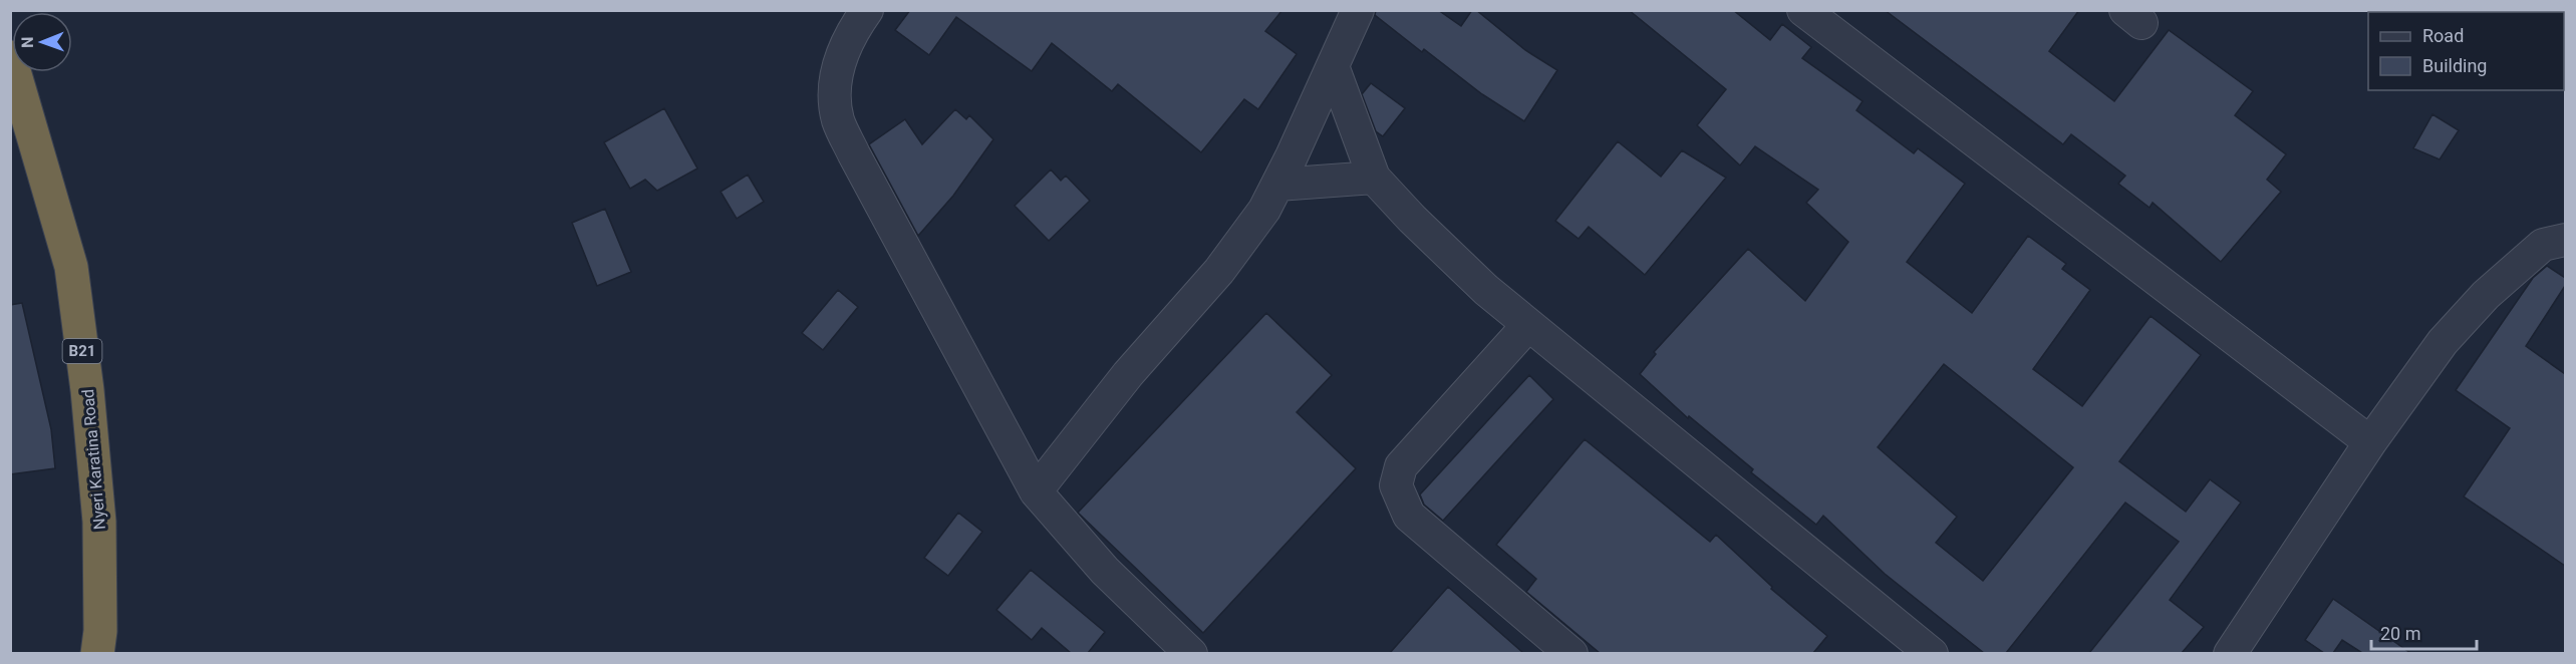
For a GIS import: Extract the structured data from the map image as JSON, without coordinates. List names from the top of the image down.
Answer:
{
  "streets": {
    "highway": ["B21", "Nyeri Karatina Road"]
  },
  "legend": ["Road", "Building"],
  "scale_bar": "20 m",
  "north": "left"
}
